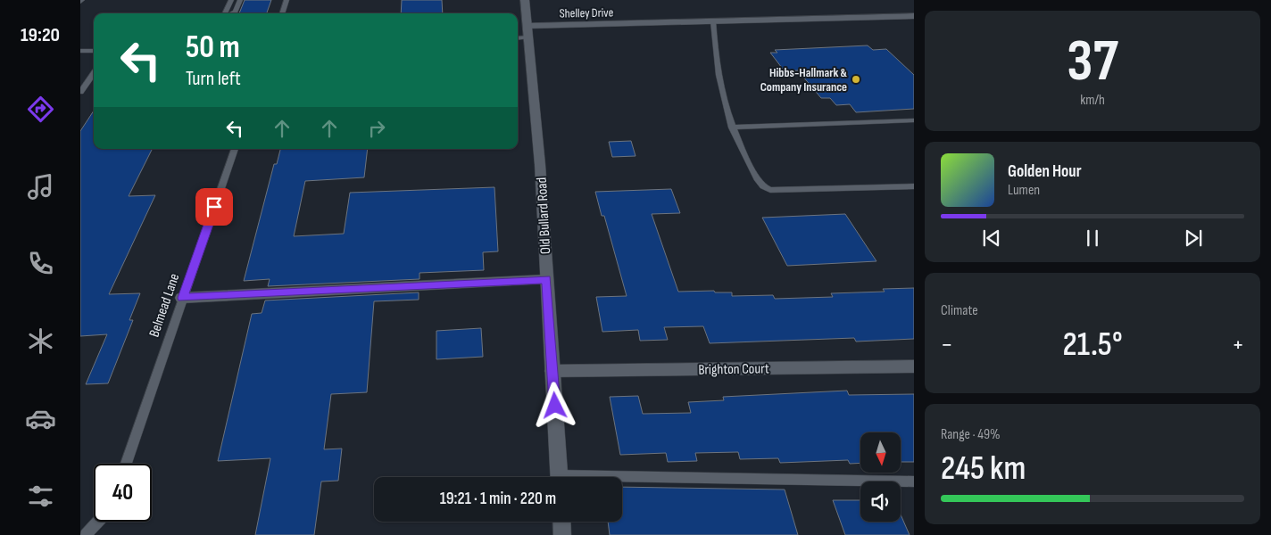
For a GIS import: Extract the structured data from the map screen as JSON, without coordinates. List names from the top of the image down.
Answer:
{
  "streets": {
    "street": ["Shelley Drive", "Old Bullard Road", "Brighton Court"],
    "lane": ["Belmead Lane"]
  },
  "crossings": [
    ["Shelley Drive", "Old Bullard Road"],
    ["Old Bullard Road", "Brighton Court"]
  ],
  "places": ["Hibbs-Hallmark & Company Insurance"],
  "north": "bottom",
  "page": {
    "tabs": "19:20",
    "tile": [
      ["37", "km/h"],
      "Climate",
      ["Range · 49%", "245 km"]
    ],
    "turn": ["50 m", "Turn left"],
    "song": ["Golden Hour", "Lumen"],
    "heat": ["−", "21.5°", "+"],
    "limit": "40",
    "trip": "19:21 · 1 min · 220 m"
  }
}
